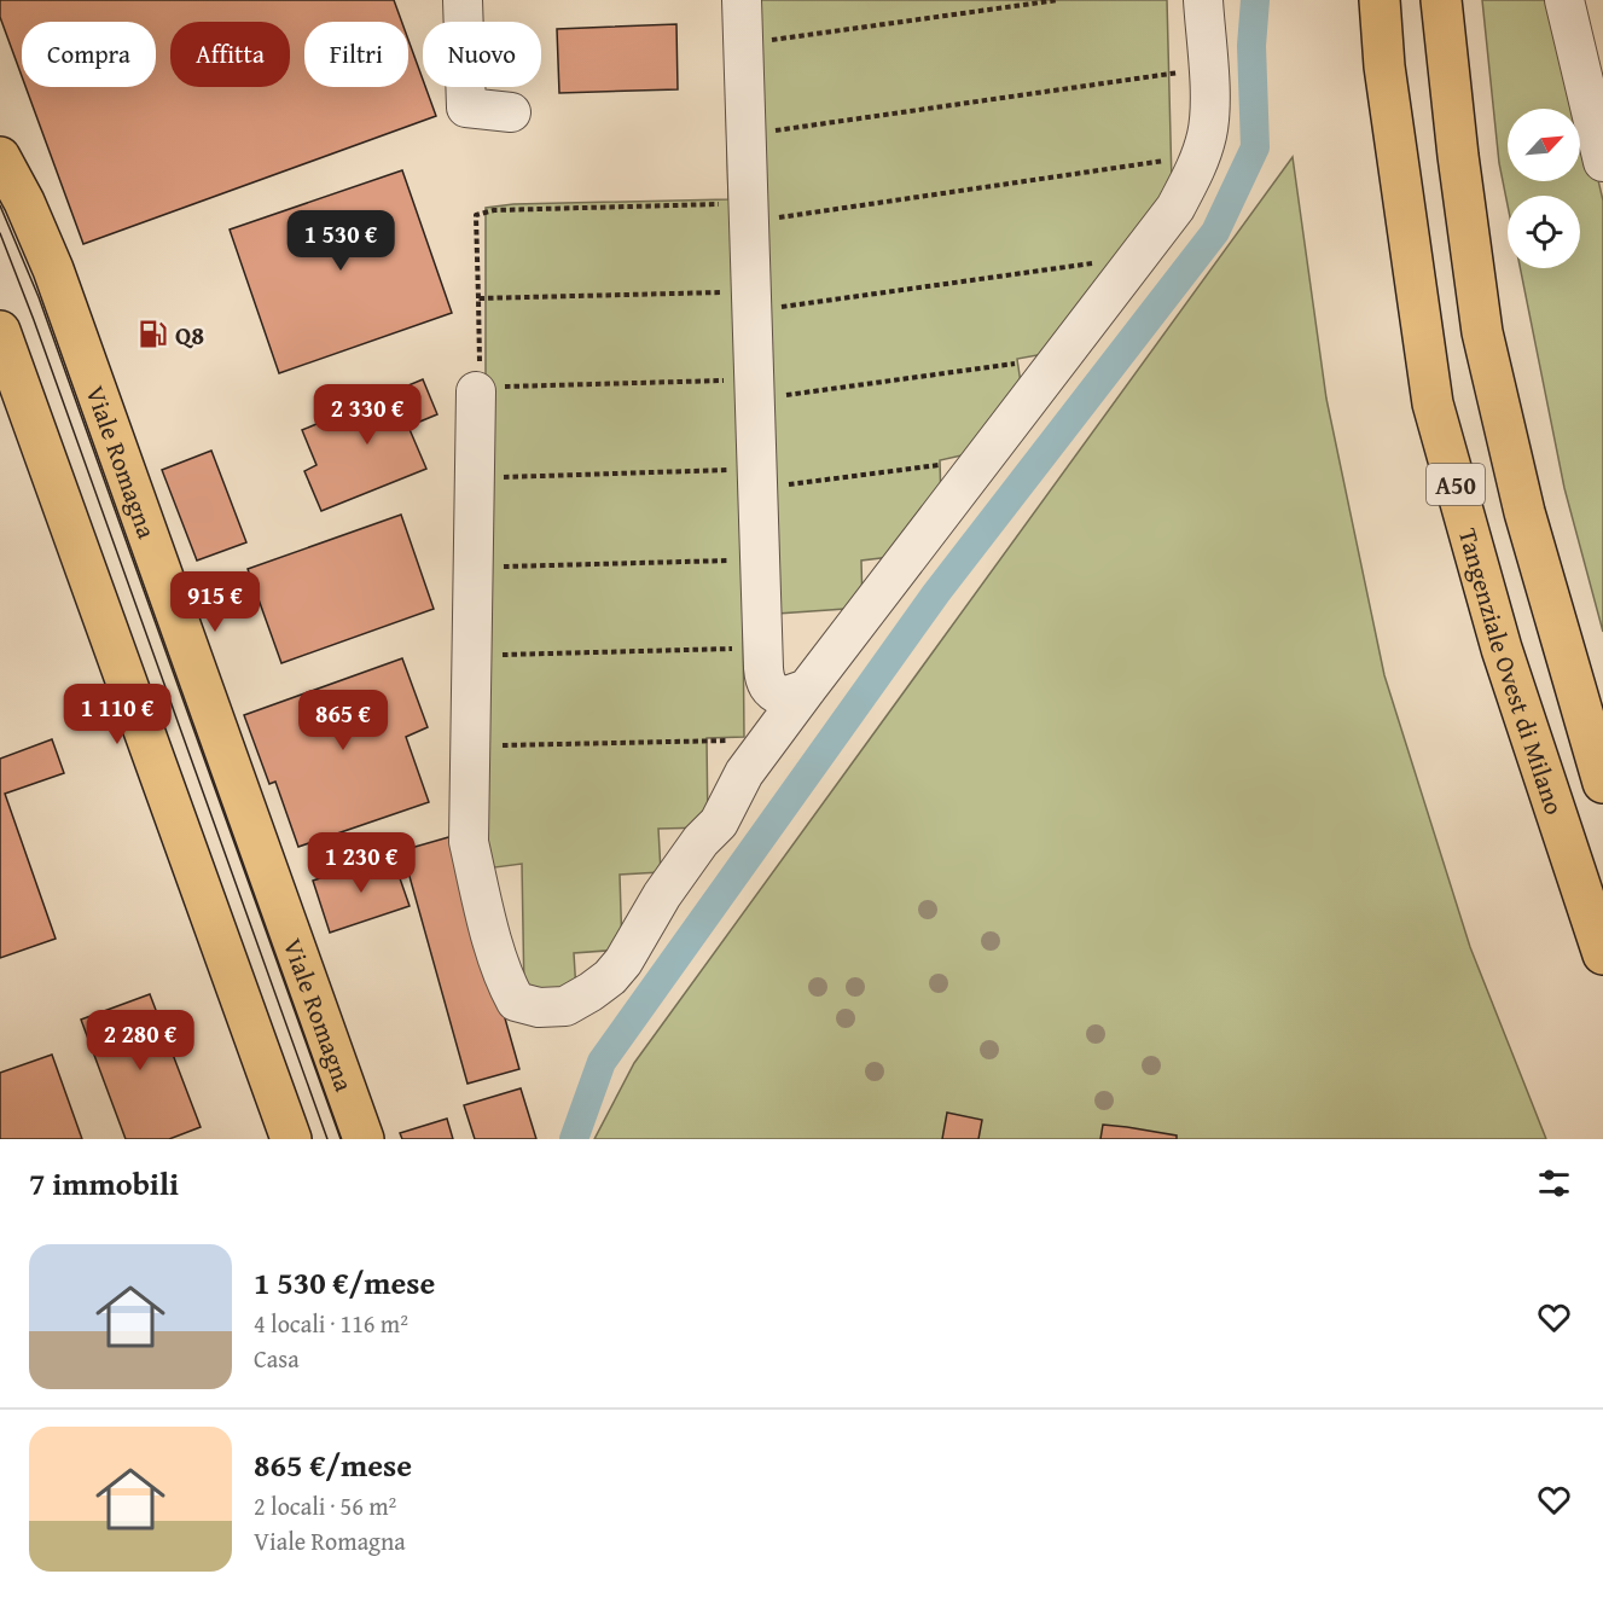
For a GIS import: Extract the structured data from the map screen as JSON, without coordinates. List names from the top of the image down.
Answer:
{
  "streets": {
    "main road": ["Viale Romagna", "A50", "Tangenziale Ovest di Milano"]
  },
  "places": {
    "fuel station": ["Q8"]
  },
  "north": "top right",
  "page": {
    "chip": [
      "Compra",
      "Affitta",
      "Filtri",
      "Nuovo"
    ],
    "price": [
      "1 530 €",
      "2 330 €",
      "915 €",
      "1 110 €",
      "865 €",
      "1 230 €",
      "2 280 €"
    ],
    "heading": "7 immobili",
    "list": [
      {
        "name": "1 530 €/mese",
        "note": "4 locali · 116 m² · Casa"
      },
      {
        "name": "865 €/mese",
        "note": "2 locali · 56 m² · Viale Romagna"
      }
    ]
  }
}
